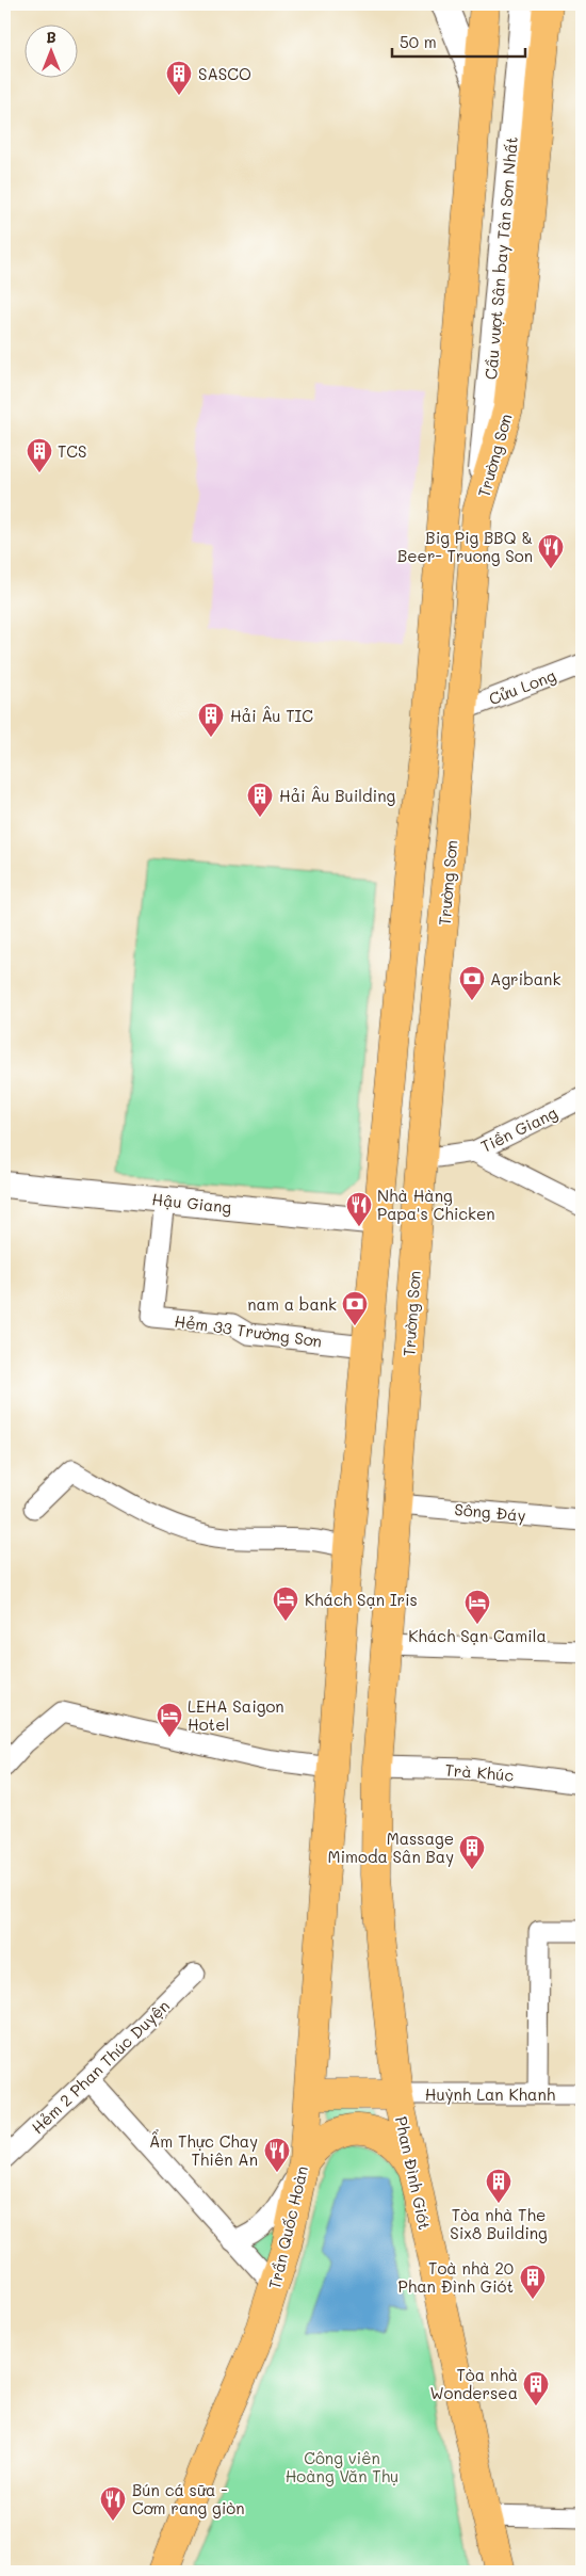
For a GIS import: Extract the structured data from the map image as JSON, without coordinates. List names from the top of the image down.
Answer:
{
  "streets": {
    "main road": ["Trường Sơn", "Phan Đình Giót", "Trần Quốc Hoàn"],
    "street": [
      "Cầu vượt Sân bay Tân Sơn Nhất",
      "Cửu Long",
      "Tiền Giang",
      "Hậu Giang",
      "Hẻm 33 Trường Sơn",
      "Sông Đáy",
      "Trà Khúc",
      "Hẻm 2 Phan Thúc Duyện",
      "Huỳnh Lan Khanh"
    ]
  },
  "crossings": [
    ["Cầu vượt Sân bay Tân Sơn Nhất", "Trường Sơn"],
    ["Trường Sơn", "Cửu Long"],
    ["Trường Sơn", "Tiền Giang"],
    ["Trường Sơn", "Sông Đáy"],
    ["Trường Sơn", "Trà Khúc"],
    ["Trường Sơn", "Phan Đình Giót"],
    ["Hậu Giang", "Hẻm 33 Trường Sơn"],
    ["Trà Khúc", "Phan Đình Giót"],
    ["Huỳnh Lan Khanh", "Phan Đình Giót"]
  ],
  "parks": ["Công viên Hoàng Văn Thụ"],
  "places": {
    "building": [
      "SASCO",
      "TCS",
      "Hải Âu TIC",
      "Hải Âu Building",
      "Massage Mimoda Sân Bay",
      "Tòa nhà The Six8 Building",
      "Toà nhà 20 Phan Đình Giót",
      "Tòa nhà Wondersea"
    ],
    "restaurant": [
      "Big Pig BBQ & Beer- Truong Son",
      "Nhà Hàng Papa's Chicken",
      "Ẩm Thực Chay Thiên An",
      "Bún cá sữa - Cơm rang giòn"
    ],
    "bank": ["Agribank", "nam a bank"],
    "hotel": ["Khách Sạn Iris", "Khách Sạn Camila", "LEHA Saigon Hotel"]
  },
  "scale_bar": "50 m",
  "north": "top"
}
